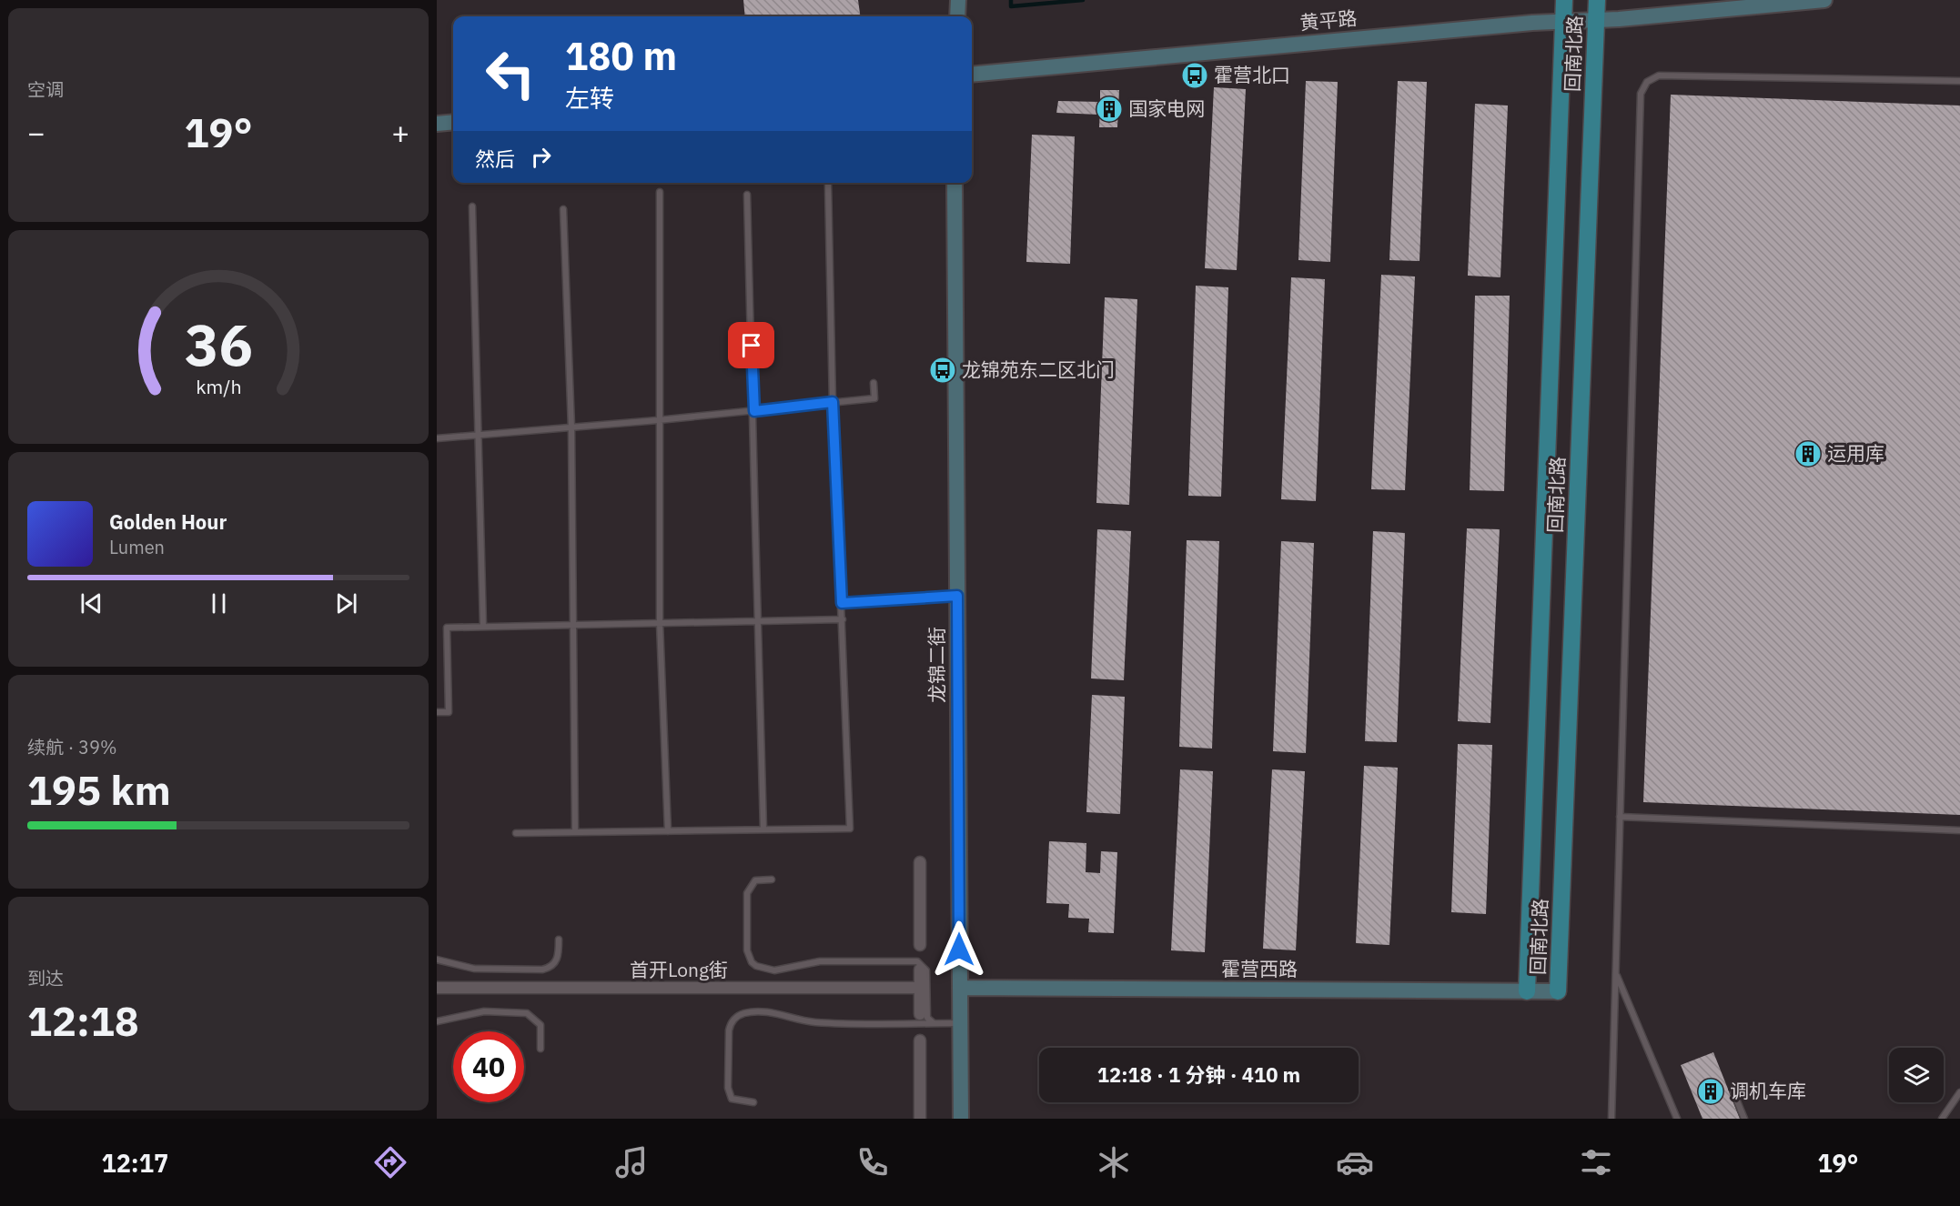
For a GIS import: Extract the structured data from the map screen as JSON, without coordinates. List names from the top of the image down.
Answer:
{
  "streets": {
    "main road": ["回南北路"],
    "street": [
      "黄平路",
      "龙锦二街",
      "霍营西路",
      "首开Long街"
    ]
  },
  "crossings": [
    ["黄平路", "回南北路"],
    ["回南北路", "霍营西路"],
    ["龙锦二街", "霍营西路"]
  ],
  "places": {
    "bus stop": ["霍营北口", "龙锦苑东二区北门"],
    "building": ["国家电网", "运用库", "调机车库"]
  },
  "page": {
    "tile": [
      "空调",
      ["续航 · 39%", "195 km"],
      ["到达", "12:18"]
    ],
    "turn": ["180 m", "左转"],
    "heat": ["−", "19°", "+"],
    "then": "然后",
    "song": ["Golden Hour", "Lumen"],
    "limit": "40",
    "trip": "12:18 · 1 分钟 · 410 m",
    "tabs": ["12:17", "19°"],
    "gauge": ["36", "km/h"]
  }
}
